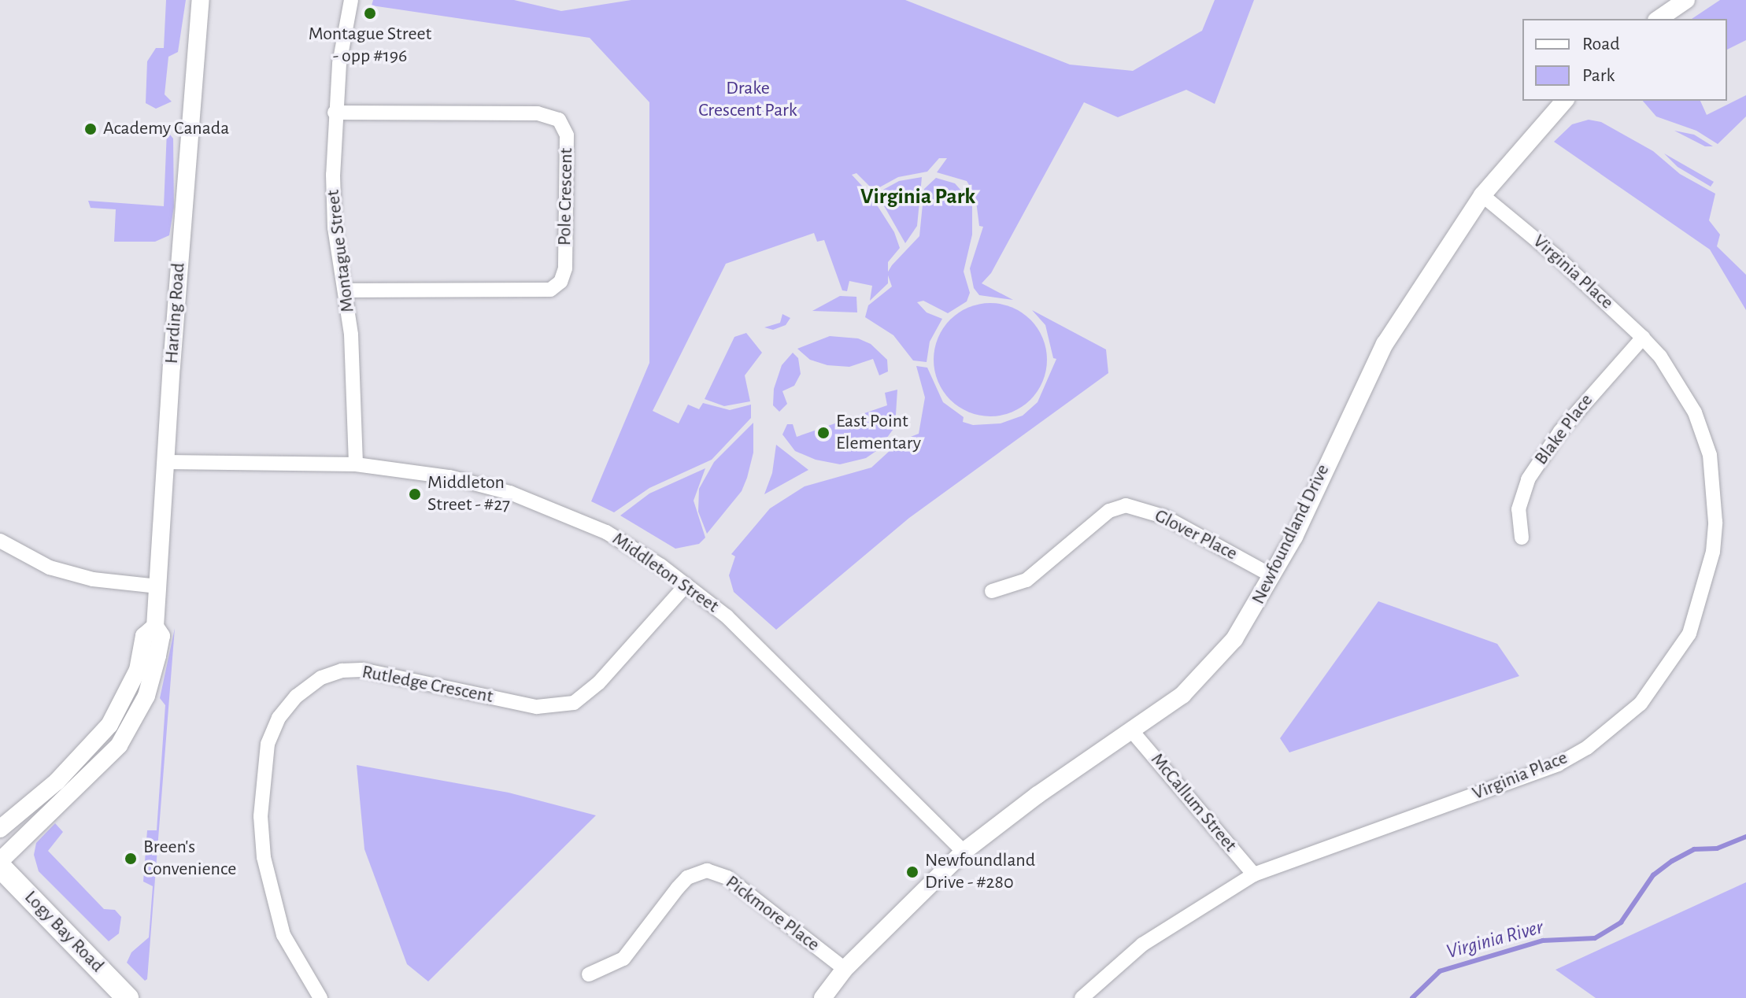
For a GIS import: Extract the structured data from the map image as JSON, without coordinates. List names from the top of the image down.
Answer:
{
  "streets": {
    "main road": ["Logy Bay Road"],
    "street": [
      "Pole Crescent",
      "Montague Street",
      "Virginia Place",
      "Harding Road",
      "Blake Place",
      "Newfoundland Drive",
      "Glover Place",
      "Middleton Street",
      "Rutledge Crescent",
      "McCallum Street",
      "Pickmore Place"
    ]
  },
  "crossings": [
    ["Pole Crescent", "Montague Street"],
    ["Montague Street", "Middleton Street"],
    ["Virginia Place", "Blake Place"],
    ["Virginia Place", "Newfoundland Drive"],
    ["Virginia Place", "McCallum Street"],
    ["Harding Road", "Middleton Street"],
    ["Newfoundland Drive", "Glover Place"],
    ["Newfoundland Drive", "Middleton Street"],
    ["Newfoundland Drive", "McCallum Street"],
    ["Newfoundland Drive", "Pickmore Place"],
    ["Middleton Street", "Rutledge Crescent"]
  ],
  "districts": ["Virginia Park"],
  "water": ["Virginia River"],
  "parks": ["Drake Crescent Park"],
  "places": [
    "Montague Street - opp #196",
    "Academy Canada",
    "East Point Elementary",
    "Middleton Street - #27",
    "Breen's Convenience",
    "Newfoundland Drive - #280"
  ],
  "legend": ["Road", "Park"]
}
